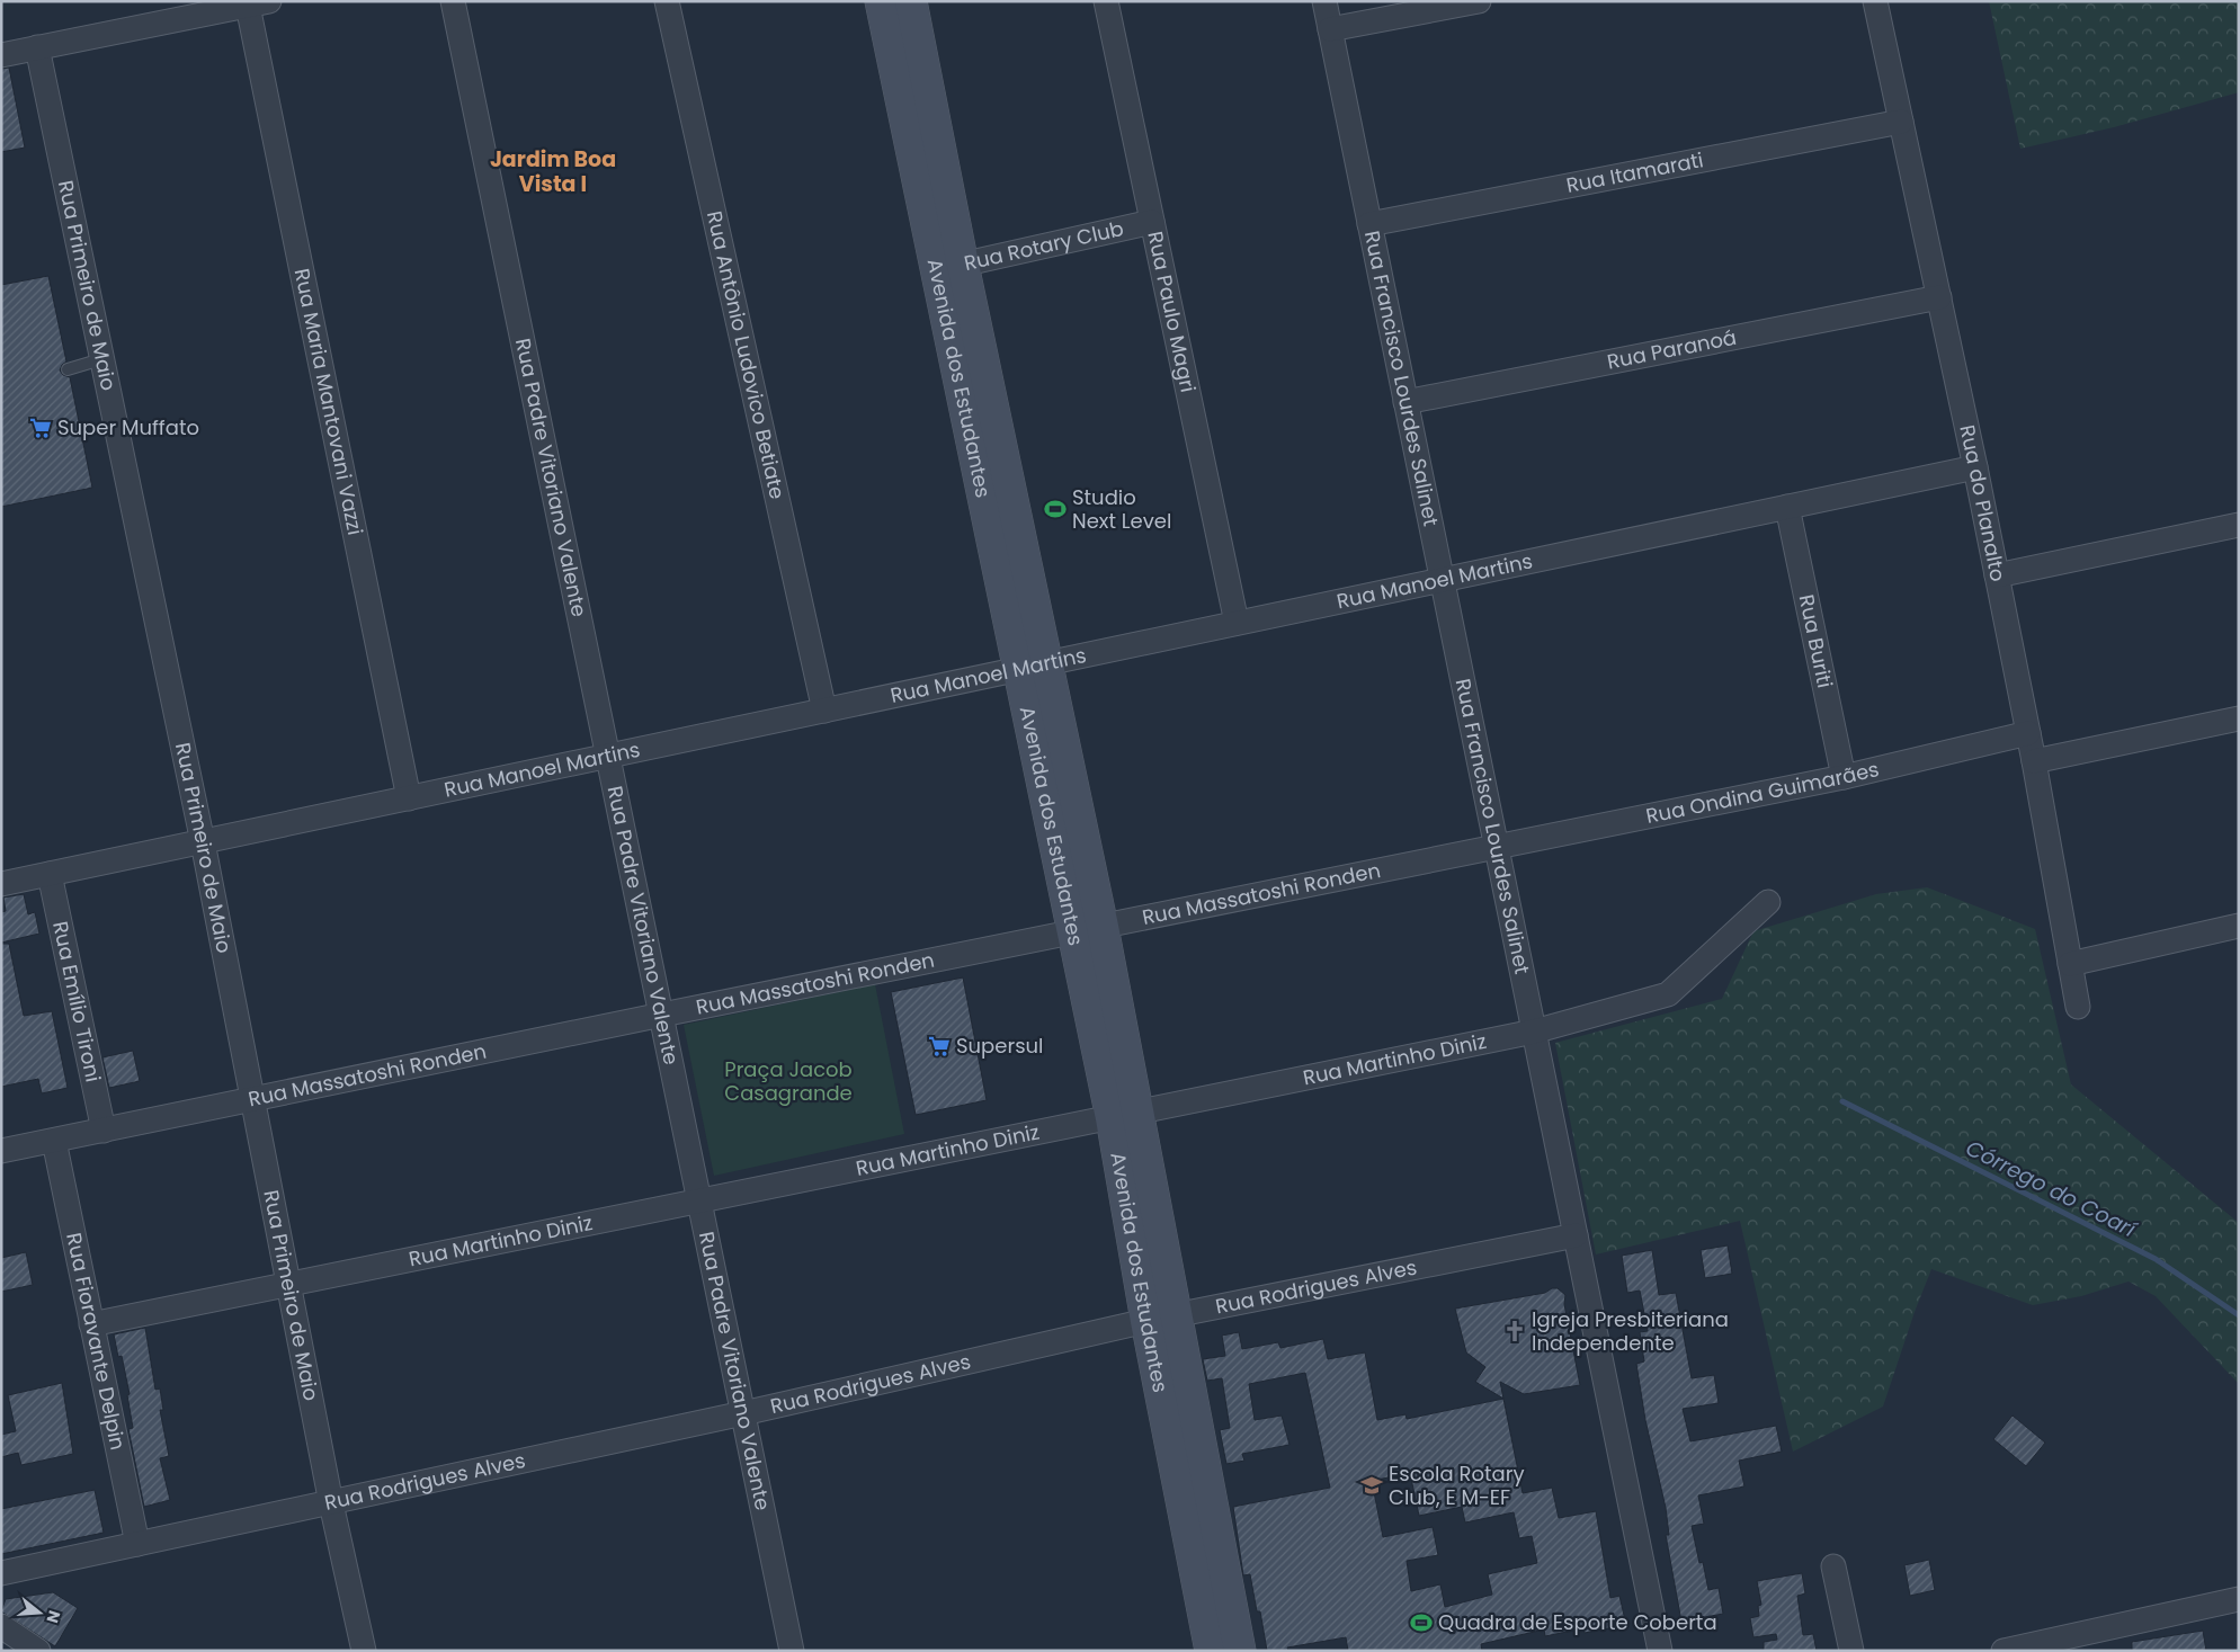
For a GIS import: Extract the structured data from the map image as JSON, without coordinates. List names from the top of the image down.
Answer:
{
  "streets": {
    "street": [
      "Rua Itamarati",
      "Rua Rotary Club",
      "Rua Primeiro de Maio",
      "Rua Paulo Magri",
      "Rua Paranoá",
      "Rua Antônio Ludovico Betiate",
      "Avenida dos Estudantes",
      "Rua Francisco Lourdes Salinet",
      "Rua Maria Mantovani Vazzi",
      "Rua Padre Vitoriano Valente",
      "Rua do Planalto",
      "Rua Manoel Martins",
      "Rua Buriti",
      "Rua Ondina Guimarães",
      "Rua Massatoshi Ronden",
      "Rua Emílio Tironi",
      "Rua Martinho Diniz",
      "Rua Rodrigues Alves",
      "Rua Fioravante Delpin"
    ]
  },
  "crossings": [
    ["Rua Itamarati", "Rua Francisco Lourdes Salinet"],
    ["Rua Itamarati", "Rua do Planalto"],
    ["Rua Rotary Club", "Rua Paulo Magri"],
    ["Rua Rotary Club", "Avenida dos Estudantes"],
    ["Rua Primeiro de Maio", "Rua Manoel Martins"],
    ["Rua Primeiro de Maio", "Rua Massatoshi Ronden"],
    ["Rua Primeiro de Maio", "Rua Martinho Diniz"],
    ["Rua Primeiro de Maio", "Rua Rodrigues Alves"],
    ["Rua Paulo Magri", "Rua Manoel Martins"],
    ["Rua Paranoá", "Rua Francisco Lourdes Salinet"],
    ["Rua Paranoá", "Rua do Planalto"],
    ["Rua Antônio Ludovico Betiate", "Rua Manoel Martins"],
    ["Avenida dos Estudantes", "Rua Manoel Martins"],
    ["Avenida dos Estudantes", "Rua Massatoshi Ronden"],
    ["Avenida dos Estudantes", "Rua Martinho Diniz"],
    ["Avenida dos Estudantes", "Rua Rodrigues Alves"],
    ["Rua Francisco Lourdes Salinet", "Rua Manoel Martins"],
    ["Rua Francisco Lourdes Salinet", "Rua Ondina Guimarães"],
    ["Rua Francisco Lourdes Salinet", "Rua Massatoshi Ronden"],
    ["Rua Francisco Lourdes Salinet", "Rua Martinho Diniz"],
    ["Rua Francisco Lourdes Salinet", "Rua Rodrigues Alves"],
    ["Rua Maria Mantovani Vazzi", "Rua Manoel Martins"],
    ["Rua Padre Vitoriano Valente", "Rua Manoel Martins"],
    ["Rua Padre Vitoriano Valente", "Rua Massatoshi Ronden"],
    ["Rua Padre Vitoriano Valente", "Rua Martinho Diniz"],
    ["Rua Padre Vitoriano Valente", "Rua Rodrigues Alves"],
    ["Rua do Planalto", "Rua Manoel Martins"],
    ["Rua do Planalto", "Rua Ondina Guimarães"],
    ["Rua Manoel Martins", "Rua Buriti"],
    ["Rua Manoel Martins", "Rua Emílio Tironi"],
    ["Rua Buriti", "Rua Ondina Guimarães"],
    ["Rua Ondina Guimarães", "Rua Massatoshi Ronden"],
    ["Rua Massatoshi Ronden", "Rua Emílio Tironi"],
    ["Rua Massatoshi Ronden", "Rua Fioravante Delpin"],
    ["Rua Martinho Diniz", "Rua Fioravante Delpin"],
    ["Rua Rodrigues Alves", "Rua Fioravante Delpin"]
  ],
  "districts": ["Jardim Boa Vista I"],
  "water": ["Córrego do Coarí"],
  "parks": ["Praça Jacob Casagrande"],
  "places": {
    "supermarket": ["Super Muffato", "Supersul"],
    "sports": ["Studio Next Level", "Quadra de Esporte Coberta"],
    "church": ["Igreja Presbiteriana Independente"],
    "school or university": ["Escola Rotary Club, E M-EF"]
  },
  "north": "right"
}
